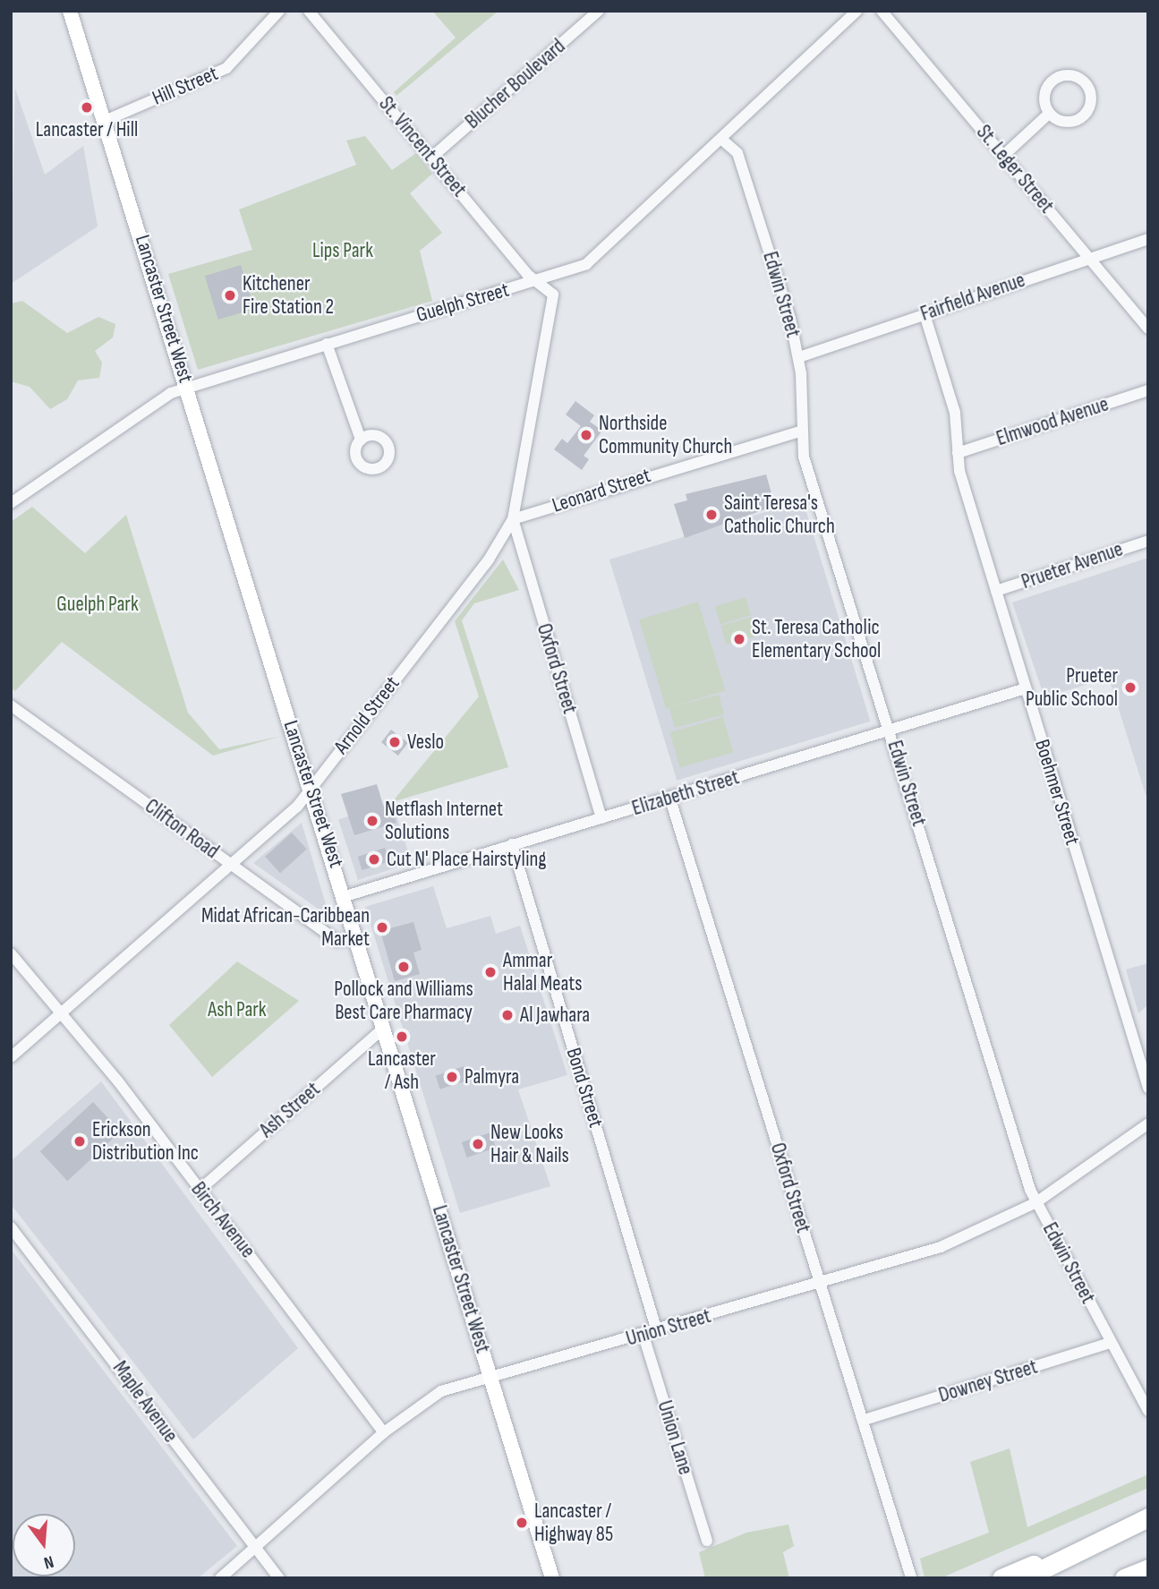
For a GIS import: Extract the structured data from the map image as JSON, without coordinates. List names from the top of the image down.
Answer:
{
  "streets": {
    "main road": ["Lancaster Street West"],
    "street": [
      "Blucher Boulevard",
      "Hill Street",
      "St. Vincent Street",
      "St. Leger Street",
      "Edwin Street",
      "Fairfield Avenue",
      "Guelph Street",
      "Elmwood Avenue",
      "Leonard Street",
      "Prueter Avenue",
      "Oxford Street",
      "Arnold Street",
      "Boehmer Street",
      "Elizabeth Street",
      "Clifton Road",
      "Bond Street",
      "Ash Street",
      "Birch Avenue",
      "Union Street",
      "Downey Street",
      "Maple Avenue",
      "Union Lane"
    ]
  },
  "crossings": [
    ["Blucher Boulevard", "St. Vincent Street"],
    ["Hill Street", "Lancaster Street West"],
    ["St. Vincent Street", "Guelph Street"],
    ["St. Vincent Street", "Arnold Street"],
    ["St. Leger Street", "Fairfield Avenue"],
    ["Edwin Street", "Fairfield Avenue"],
    ["Edwin Street", "Guelph Street"],
    ["Edwin Street", "Leonard Street"],
    ["Edwin Street", "Elizabeth Street"],
    ["Edwin Street", "Union Street"],
    ["Edwin Street", "Downey Street"],
    ["Fairfield Avenue", "Boehmer Street"],
    ["Guelph Street", "Lancaster Street West"],
    ["Guelph Street", "Arnold Street"],
    ["Lancaster Street West", "Arnold Street"],
    ["Lancaster Street West", "Elizabeth Street"],
    ["Lancaster Street West", "Clifton Road"],
    ["Lancaster Street West", "Ash Street"],
    ["Lancaster Street West", "Union Street"],
    ["Elmwood Avenue", "Boehmer Street"],
    ["Leonard Street", "Oxford Street"],
    ["Leonard Street", "Arnold Street"],
    ["Prueter Avenue", "Boehmer Street"],
    ["Oxford Street", "Arnold Street"],
    ["Oxford Street", "Elizabeth Street"],
    ["Oxford Street", "Union Street"],
    ["Oxford Street", "Downey Street"],
    ["Arnold Street", "Clifton Road"],
    ["Arnold Street", "Birch Avenue"],
    ["Boehmer Street", "Elizabeth Street"],
    ["Elizabeth Street", "Bond Street"],
    ["Bond Street", "Union Street"],
    ["Ash Street", "Birch Avenue"],
    ["Birch Avenue", "Union Street"],
    ["Union Street", "Maple Avenue"],
    ["Union Street", "Union Lane"]
  ],
  "parks": ["Lips Park", "Guelph Park", "Ash Park"],
  "places": [
    "Lancaster / Hill",
    "Kitchener Fire Station 2",
    "Northside Community Church",
    "Saint Teresa's Catholic Church",
    "St. Teresa Catholic Elementary School",
    "Prueter Public School",
    "Veslo",
    "Netflash Internet Solutions",
    "Cut N' Place Hairstyling",
    "Midat African-Caribbean Market",
    "Pollock and Williams Best Care Pharmacy",
    "Ammar Halal Meats",
    "Al Jawhara",
    "Lancaster / Ash",
    "Palmyra",
    "Erickson Distribution Inc",
    "New Looks Hair & Nails",
    "Lancaster / Highway 85"
  ],
  "north": "bottom"
}
